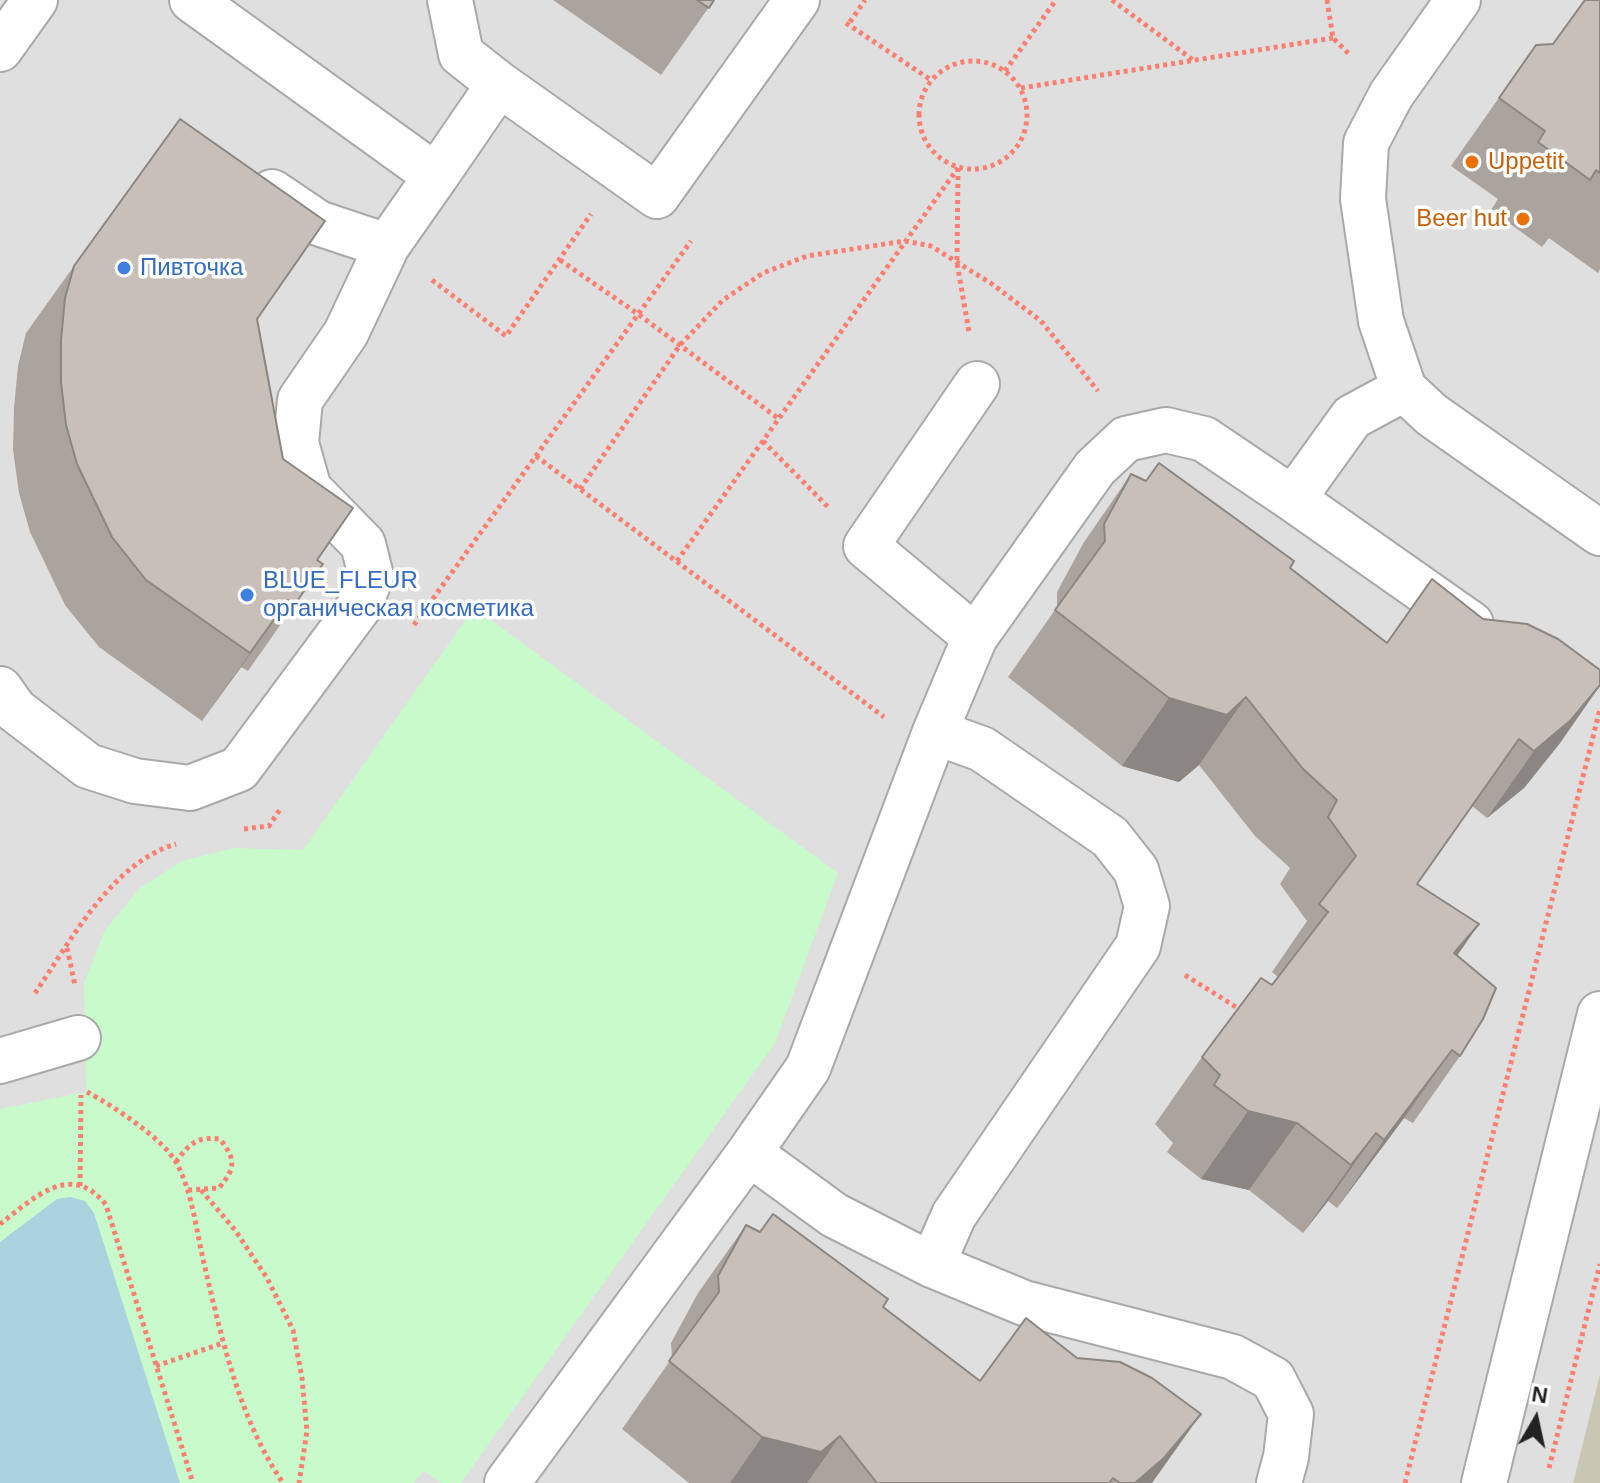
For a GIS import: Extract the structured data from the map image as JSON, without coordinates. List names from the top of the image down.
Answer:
{
  "places": [
    "Uppetit",
    "Beer hut",
    "Пивточка",
    "BLUE_FLEUR органическая косметика"
  ],
  "north": "top"
}
